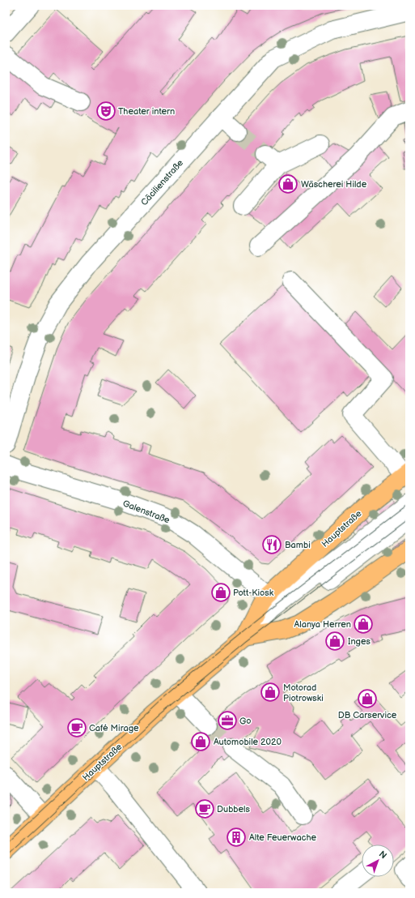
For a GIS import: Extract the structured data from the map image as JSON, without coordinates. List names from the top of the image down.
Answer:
{
  "streets": {
    "main road": ["Hauptstraße"],
    "street": ["Cäcilienstraße", "Galenstraße"]
  },
  "crossings": [
    ["Galenstraße", "Hauptstraße"]
  ],
  "places": {
    "theatre": ["Theater intern"],
    "shop": [
      "Wäscherei Hilde",
      "Pott-Kiosk",
      "Alanya Herren",
      "Inges",
      "Motorad Piotrowski",
      "DB Carservice",
      "Automobile 2020"
    ],
    "restaurant": ["Bambi"],
    "office": ["Go"],
    "cafe": ["Café Mirage", "Dubbels"],
    "building": ["Alte Feuerwache"]
  },
  "north": "top right"
}
